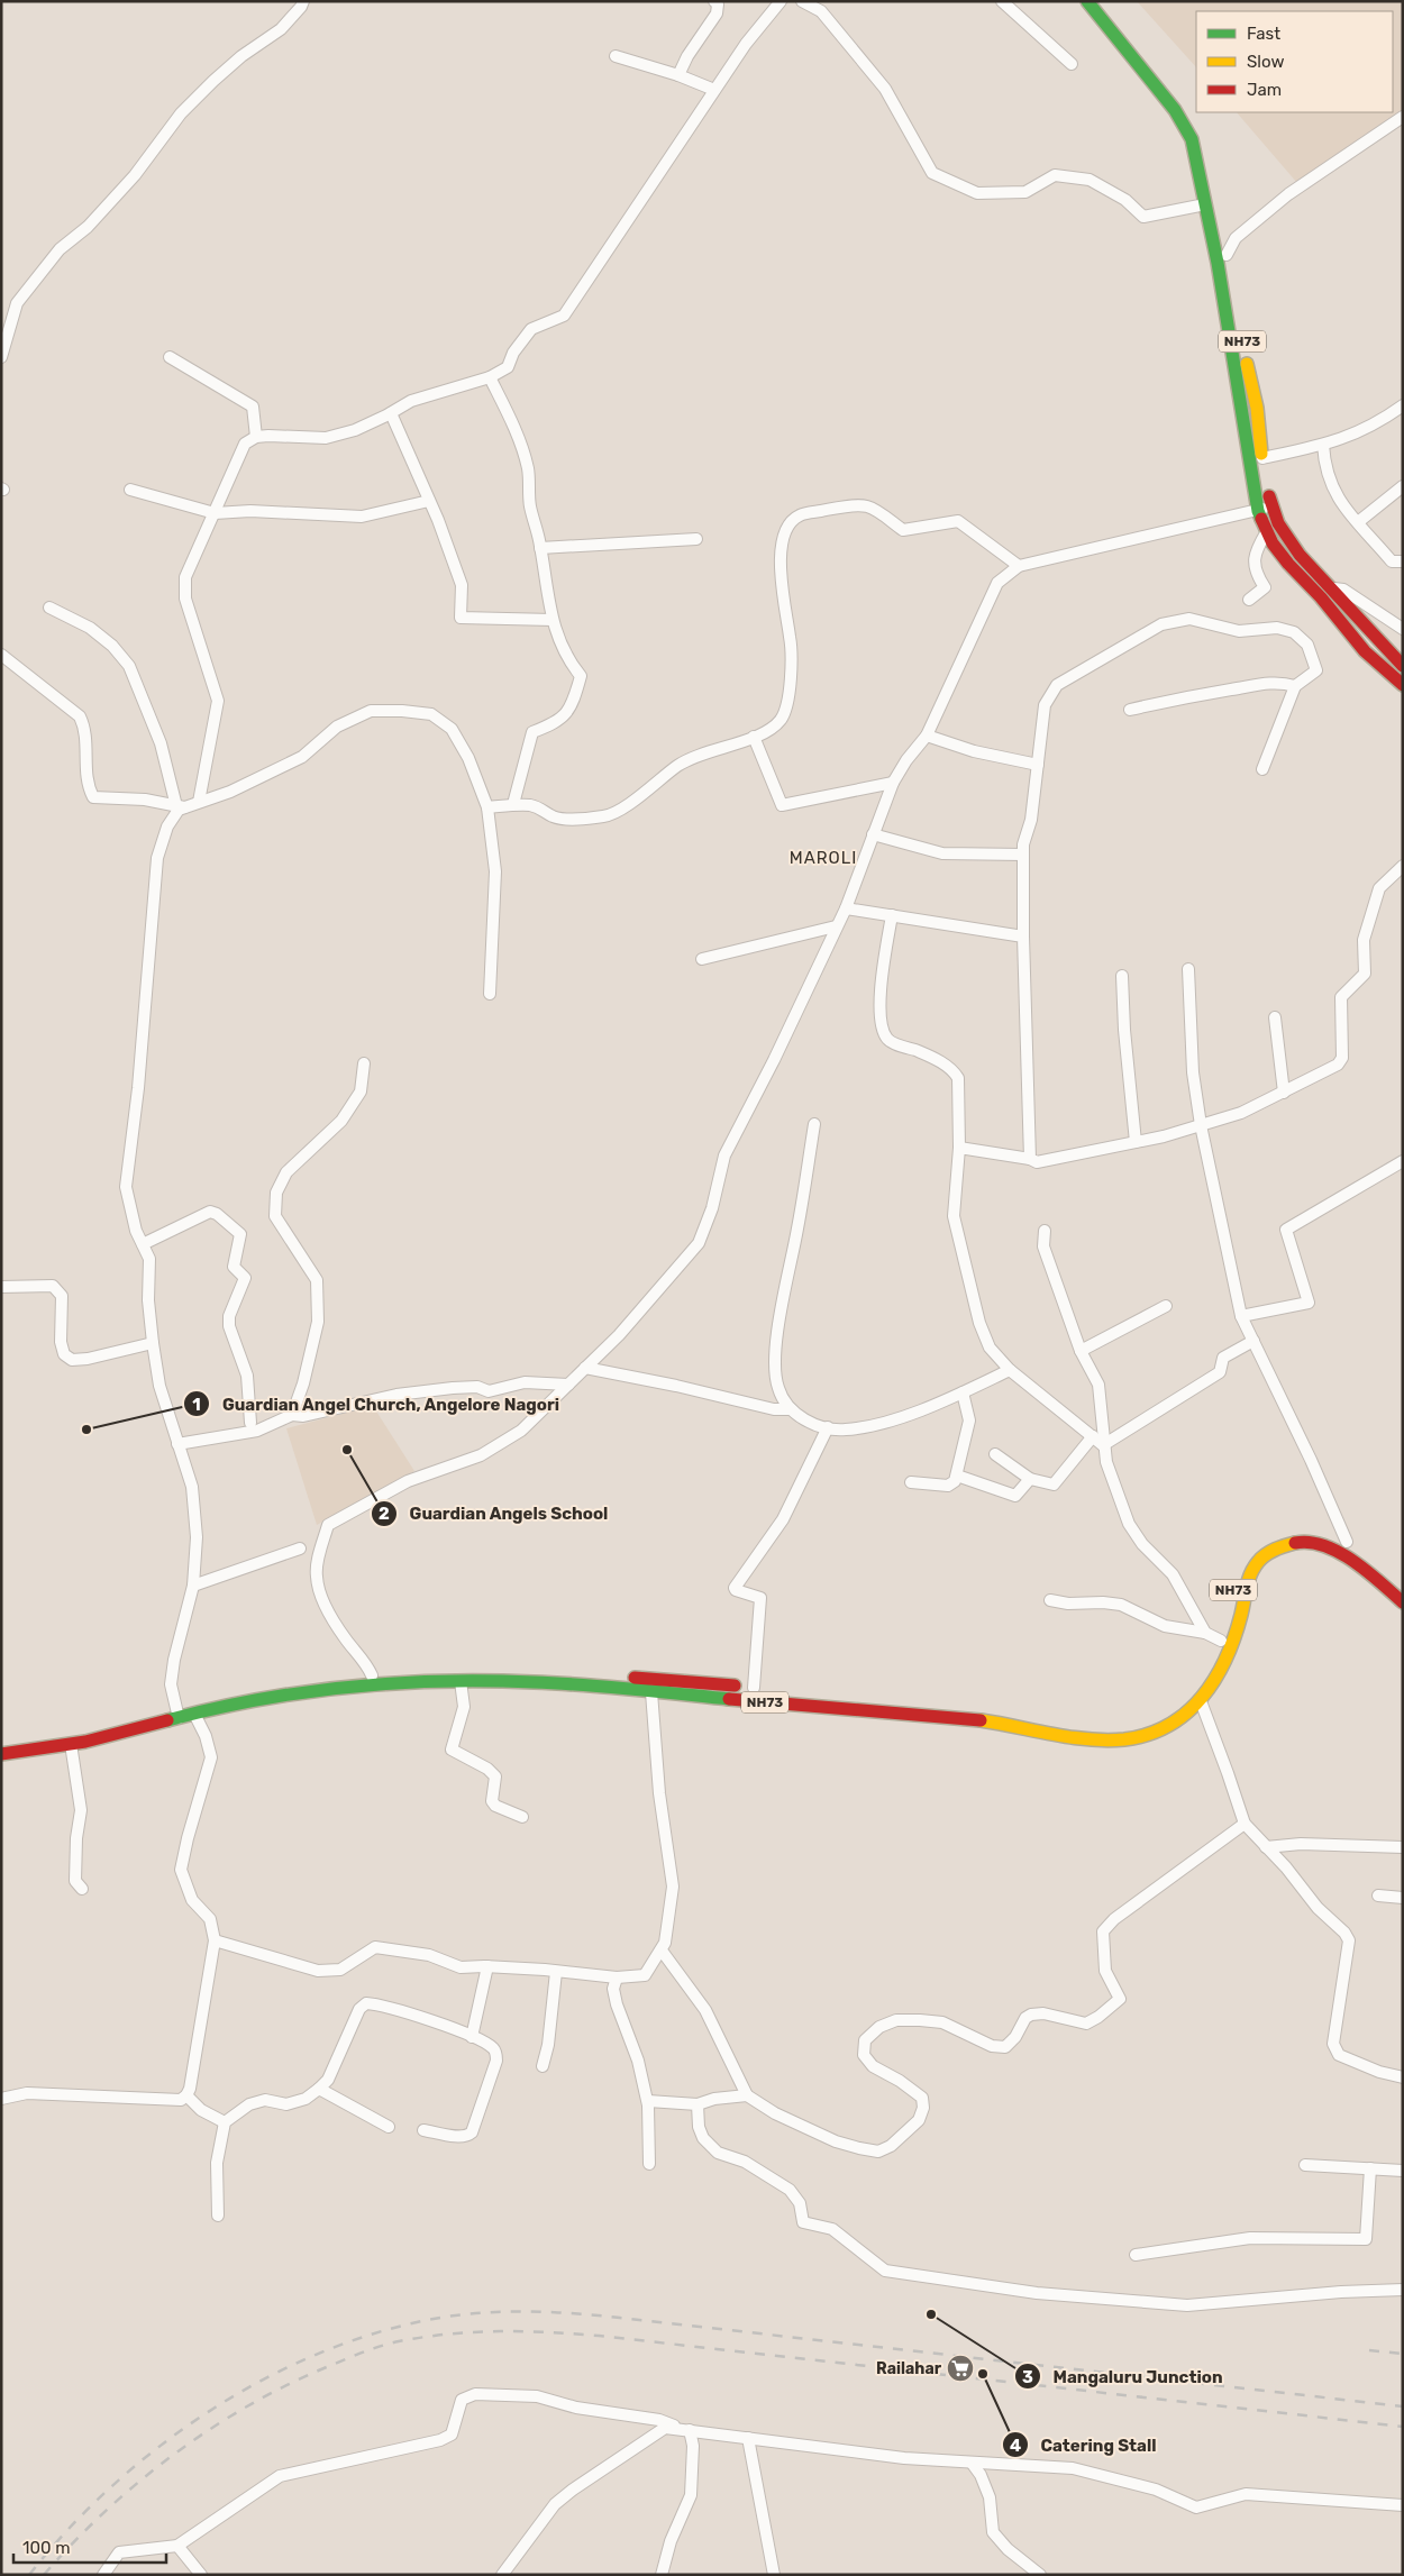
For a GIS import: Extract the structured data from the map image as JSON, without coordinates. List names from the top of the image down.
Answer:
{
  "streets": {
    "highway": ["NH73"]
  },
  "districts": ["MAROLI"],
  "places": {
    "other": [
      "Guardian Angel Church, Angelore Nagori",
      "Guardian Angels School",
      "Mangaluru Junction",
      "Catering Stall"
    ],
    "supermarket": ["Railahar"]
  },
  "legend": ["Fast", "Slow", "Jam"],
  "scale_bar": "100 m"
}
